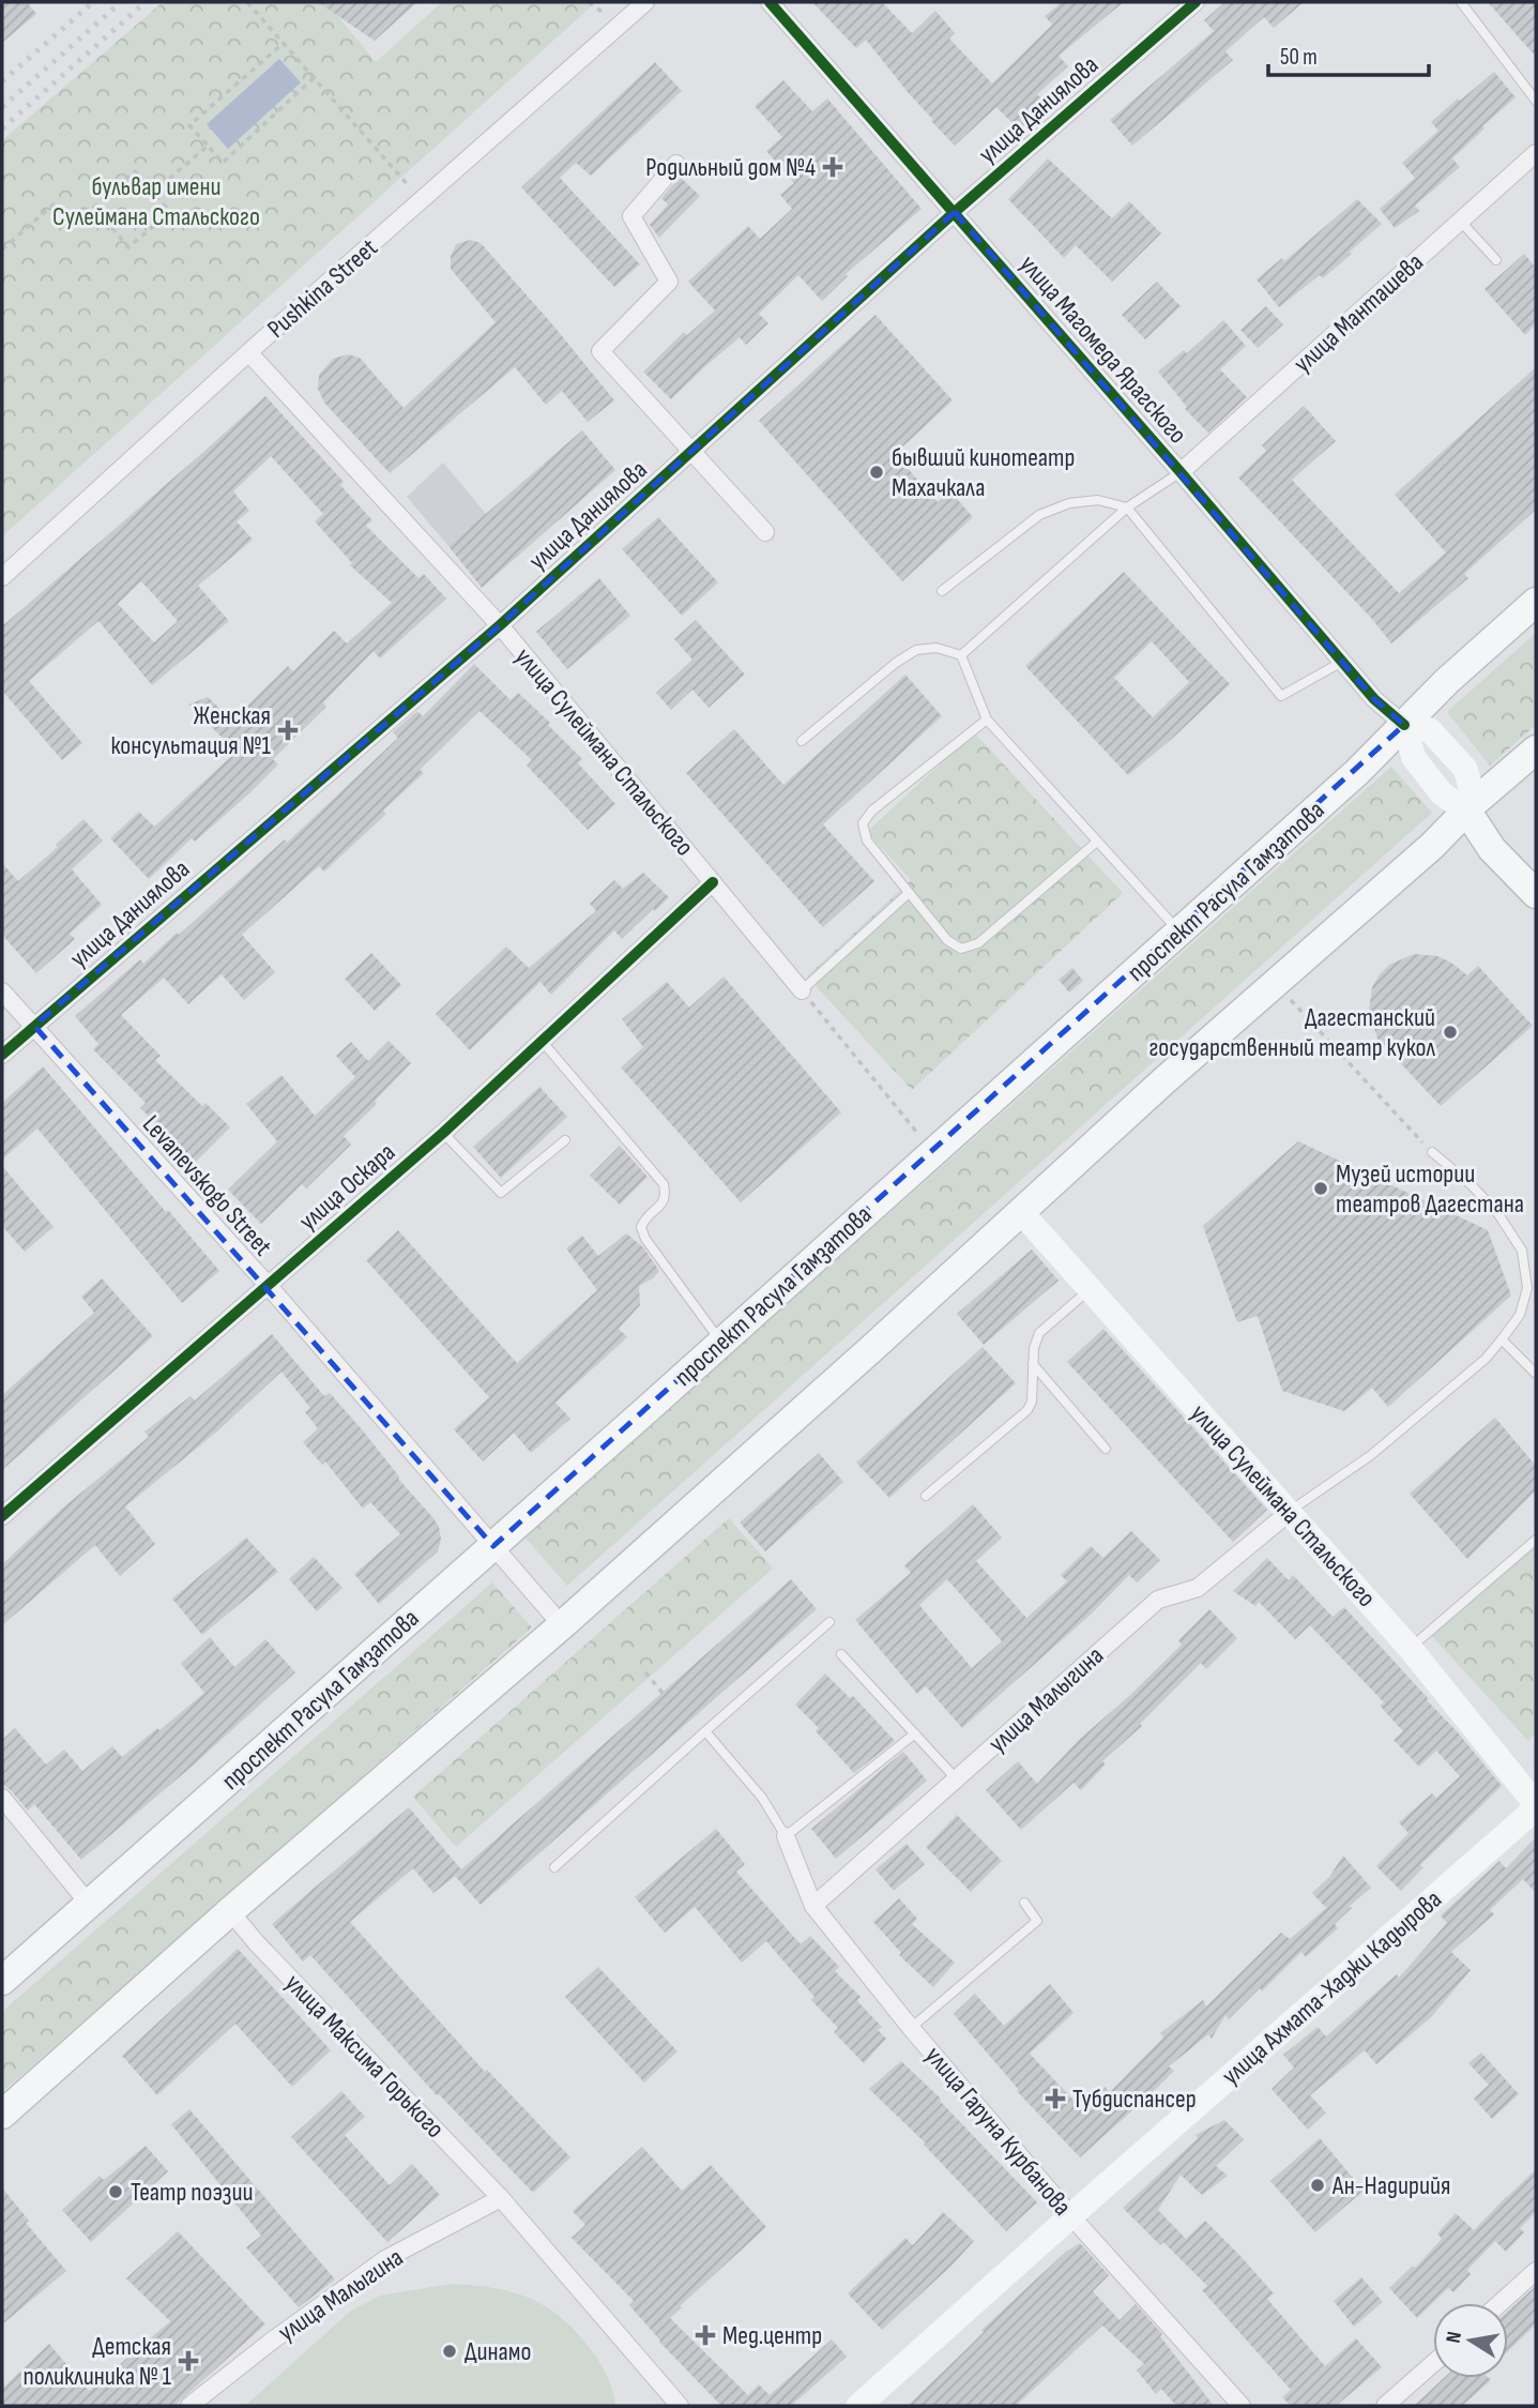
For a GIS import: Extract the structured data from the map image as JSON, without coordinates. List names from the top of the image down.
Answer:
{
  "streets": {
    "main road": [
      "улица Магомеда Ярагского",
      "улица Сулеймана Стальского",
      "проспект Расула Гамзатова",
      "улица Ахмата-Хаджи Кадырова"
    ],
    "street": [
      "улица Даниялова",
      "Pushkina Street",
      "улица Манташева",
      "Levanevskogo Street",
      "улица Оскара",
      "улица Малыгина",
      "улица Максима Горького",
      "улица Гаруна Курбанова"
    ]
  },
  "crossings": [
    ["улица Даниялова", "улица Магомеда Ярагского"],
    ["улица Даниялова", "улица Сулеймана Стальского"],
    ["улица Даниялова", "Levanevskogo Street"],
    ["Pushkina Street", "улица Сулеймана Стальского"],
    ["улица Манташева", "улица Магомеда Ярагского"],
    ["улица Магомеда Ярагского", "проспект Расула Гамзатова"],
    ["улица Сулеймана Стальского", "улица Оскара"],
    ["улица Сулеймана Стальского", "улица Малыгина"],
    ["улица Сулеймана Стальского", "улица Ахмата-Хаджи Кадырова"],
    ["проспект Расула Гамзатова", "Levanevskogo Street"],
    ["Levanevskogo Street", "улица Оскара"],
    ["улица Малыгина", "улица Максима Горького"],
    ["улица Малыгина", "улица Гаруна Курбанова"],
    ["улица Ахмата-Хаджи Кадырова", "улица Гаруна Курбанова"]
  ],
  "parks": ["бульвар имени Сулеймана Стальского"],
  "places": {
    "health": [
      "Родильный дом №4",
      "Женская консультация №1",
      "Тубдиспансер",
      "Мед.центр",
      "Детская поликлиника № 1"
    ],
    "other": [
      "бывший кинотеатр Махачкала",
      "Дагестанский государственный театр кукол",
      "Музей истории театров Дагестана",
      "Ан-Надирийя",
      "Театр поэзии",
      "Динамо"
    ]
  },
  "scale_bar": "50 m",
  "north": "left"
}
